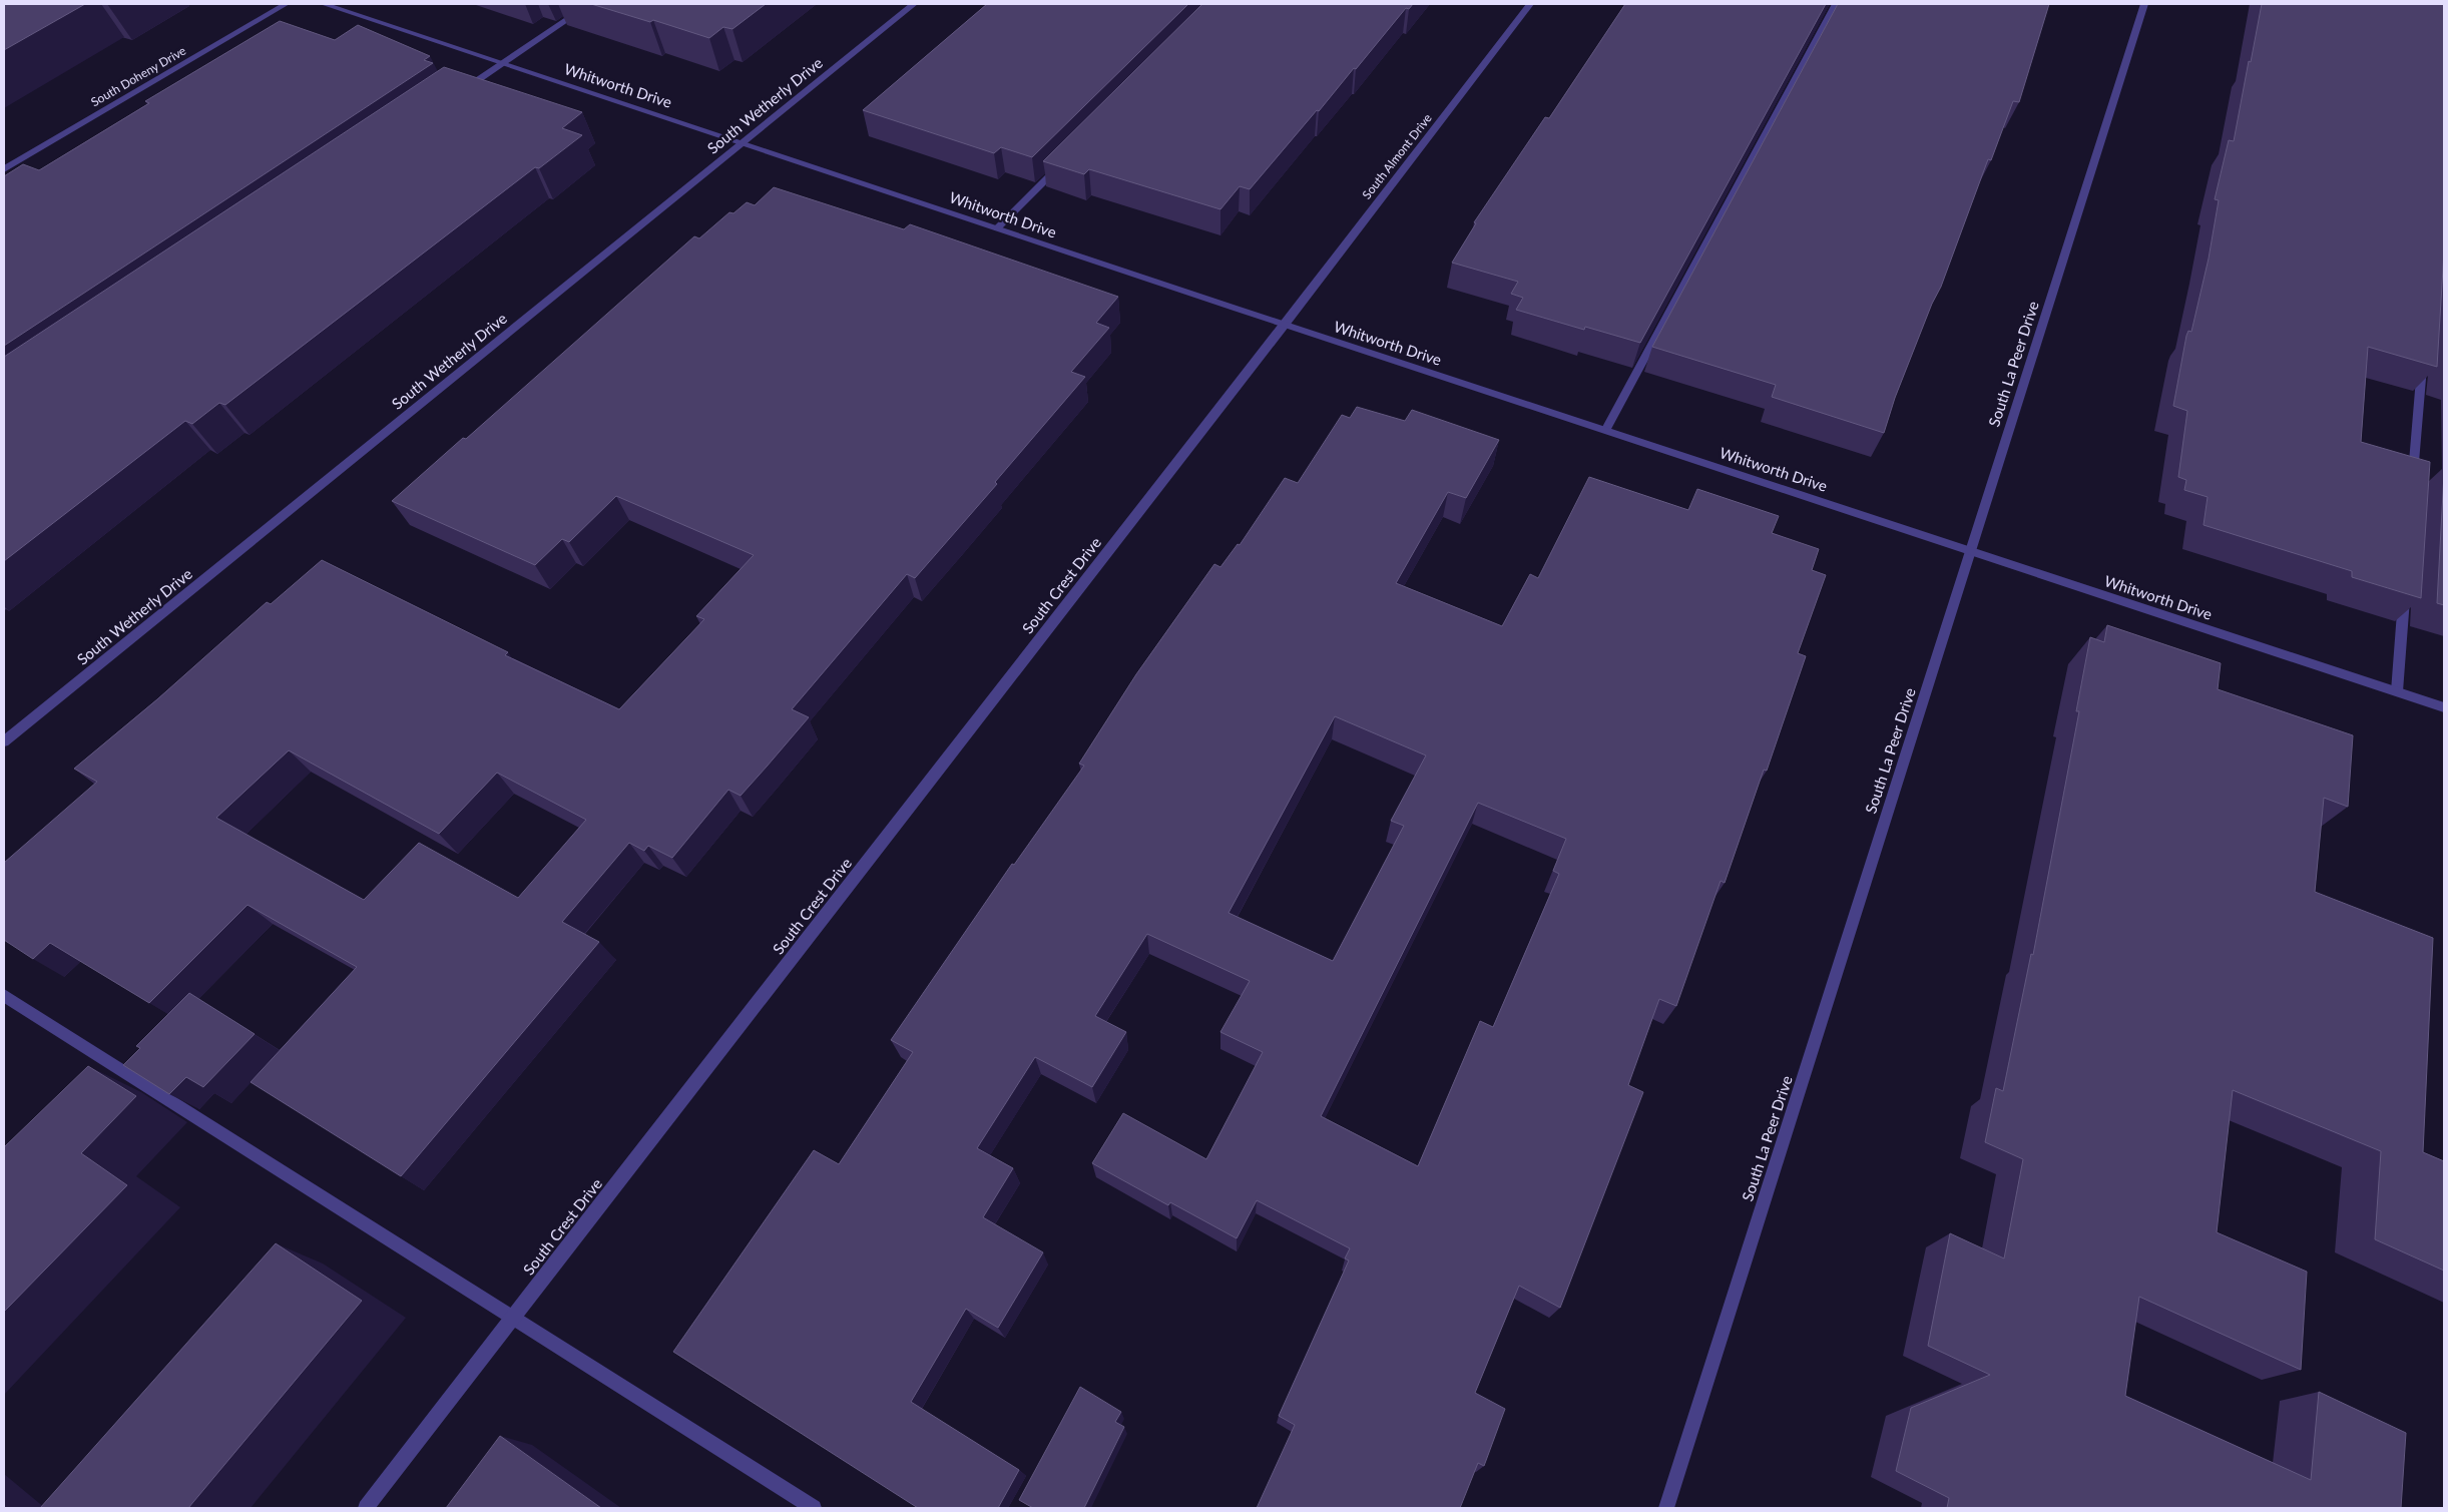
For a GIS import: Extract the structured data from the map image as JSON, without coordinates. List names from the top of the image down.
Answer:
{
  "streets": {
    "street": [
      "South Doheny Drive",
      "Whitworth Drive",
      "South Wetherly Drive",
      "South Almont Drive",
      "South La Peer Drive",
      "South Crest Drive"
    ]
  },
  "crossings": [
    ["Whitworth Drive", "South Wetherly Drive"],
    ["Whitworth Drive", "South Almont Drive"],
    ["Whitworth Drive", "South La Peer Drive"],
    ["Whitworth Drive", "South Crest Drive"],
    ["South Almont Drive", "South Crest Drive"]
  ]
}
